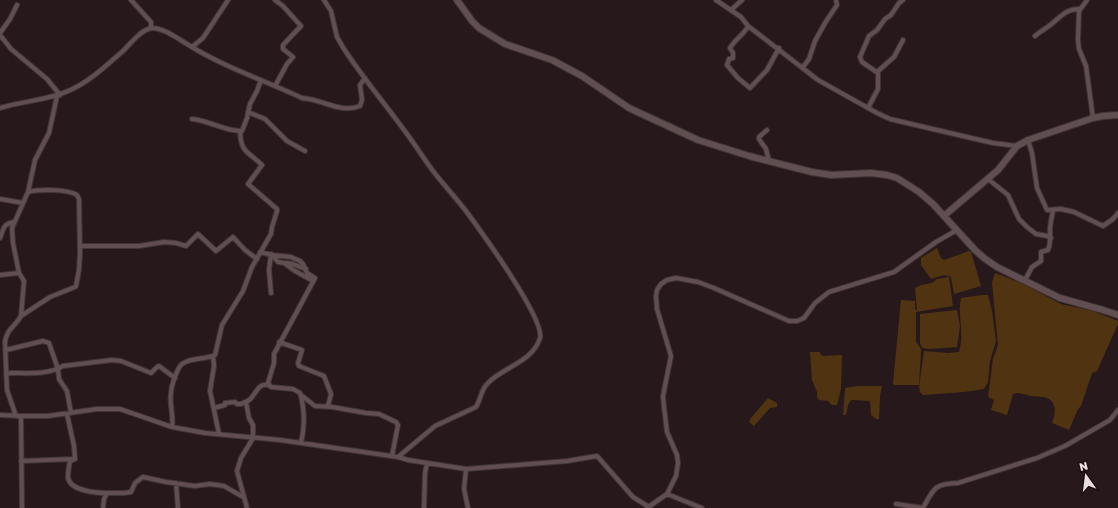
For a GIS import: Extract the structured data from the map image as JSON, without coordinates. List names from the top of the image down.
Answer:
{
  "north": "top"
}
